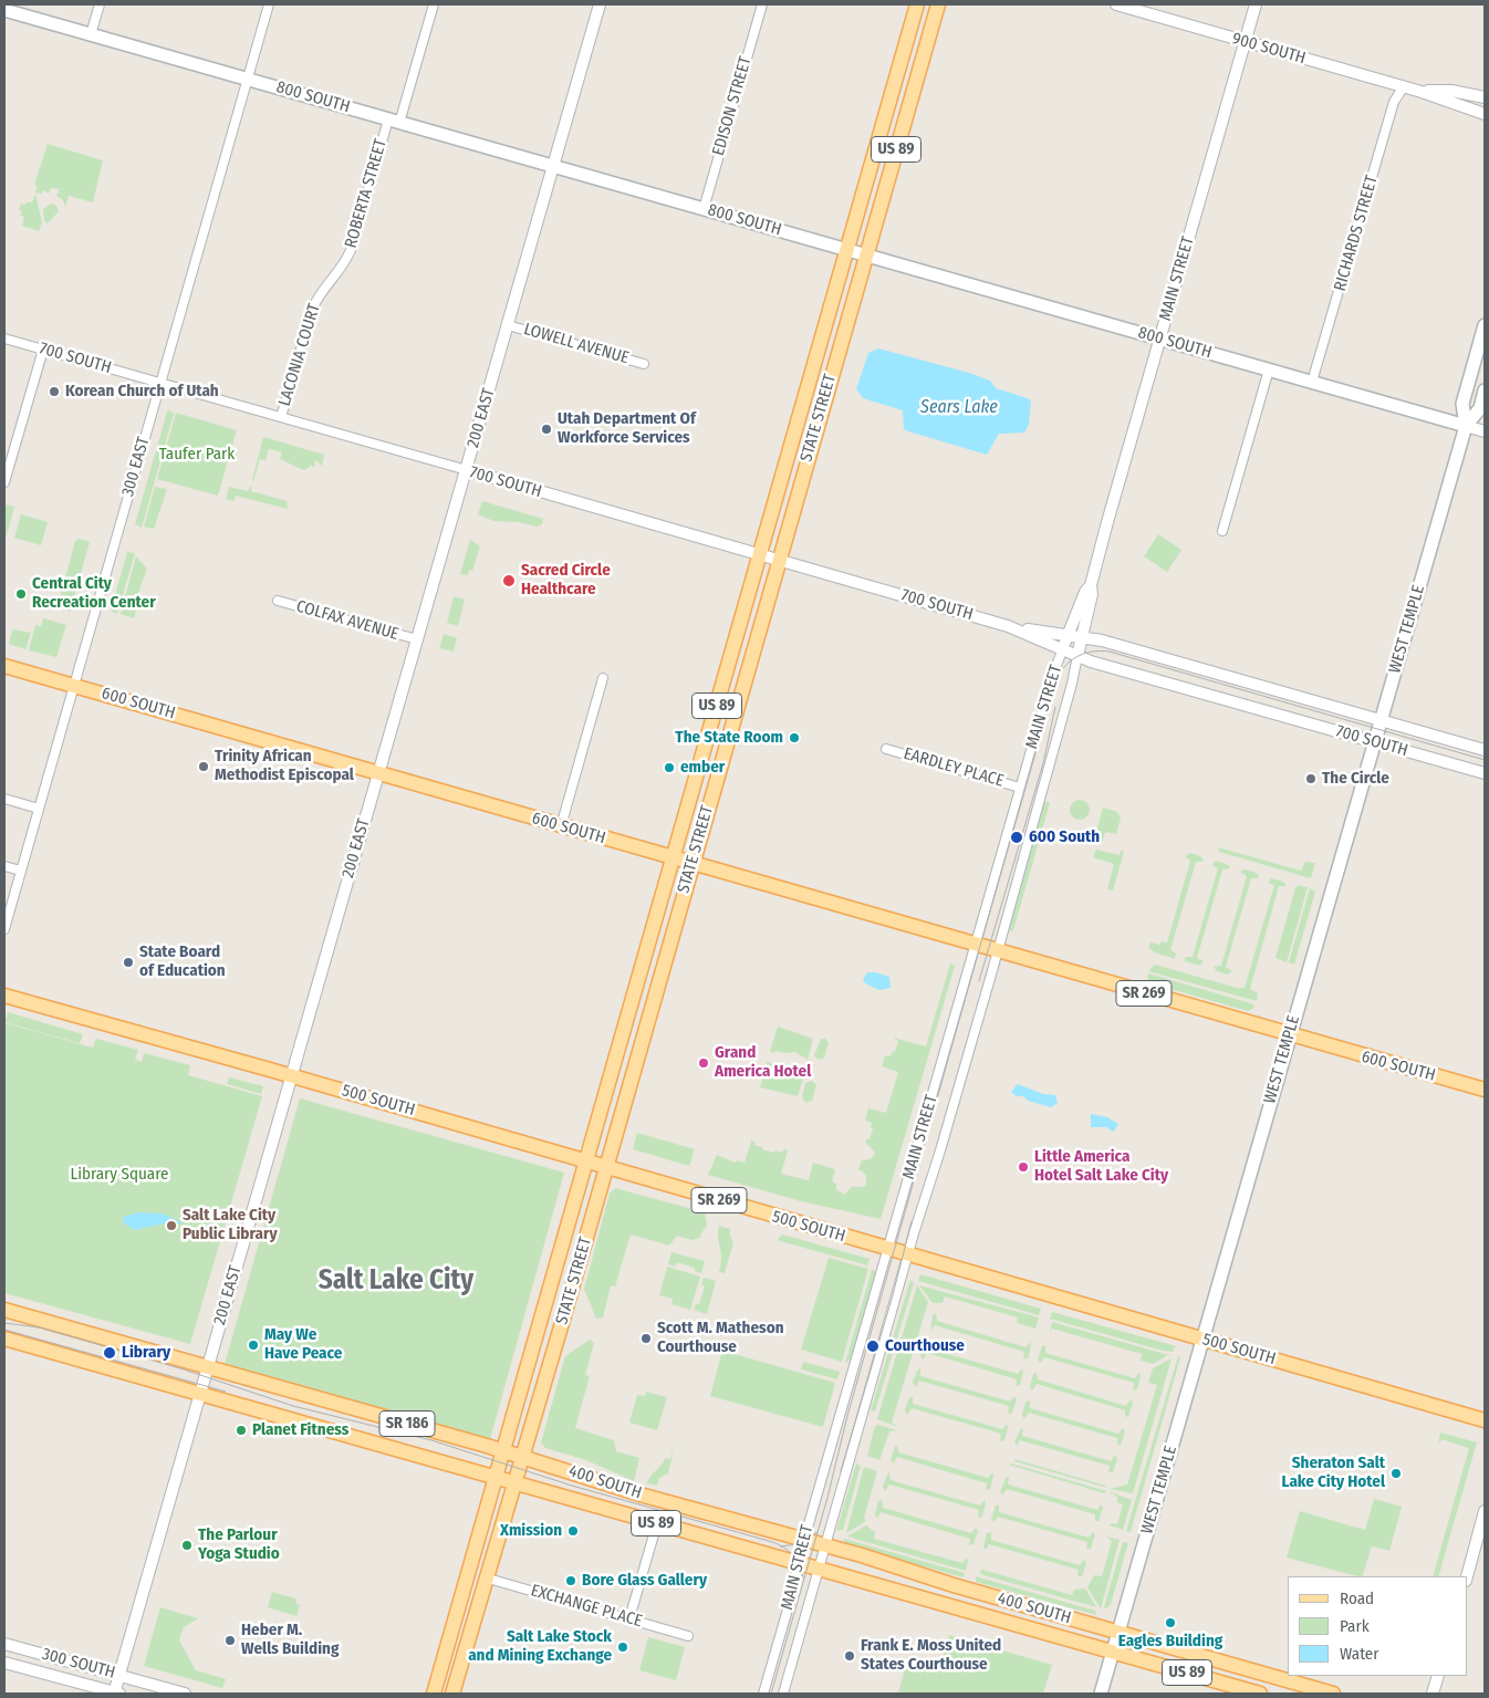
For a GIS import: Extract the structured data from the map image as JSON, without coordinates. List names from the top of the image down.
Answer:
{
  "streets": {
    "main road": [
      "800 SOUTH",
      "US 89",
      "STATE STREET",
      "WEST TEMPLE",
      "600 SOUTH",
      "SR 269",
      "500 SOUTH",
      "SR 186",
      "400 SOUTH"
    ],
    "street": [
      "900 SOUTH",
      "EDISON STREET",
      "ROBERTA STREET",
      "RICHARDS STREET",
      "MAIN STREET",
      "LOWELL AVENUE",
      "LACONIA COURT",
      "700 SOUTH",
      "200 EAST",
      "300 EAST",
      "COLFAX AVENUE",
      "EARDLEY PLACE",
      "EXCHANGE PLACE",
      "300 SOUTH"
    ]
  },
  "crossings": [
    ["900 SOUTH", "RICHARDS STREET"],
    ["900 SOUTH", "MAIN STREET"],
    ["800 SOUTH", "EDISON STREET"],
    ["800 SOUTH", "ROBERTA STREET"],
    ["800 SOUTH", "RICHARDS STREET"],
    ["800 SOUTH", "MAIN STREET"],
    ["800 SOUTH", "200 EAST"],
    ["800 SOUTH", "STATE STREET"],
    ["800 SOUTH", "300 EAST"],
    ["800 SOUTH", "WEST TEMPLE"],
    ["ROBERTA STREET", "LACONIA COURT"],
    ["MAIN STREET", "700 SOUTH"],
    ["MAIN STREET", "600 SOUTH"],
    ["MAIN STREET", "EARDLEY PLACE"],
    ["MAIN STREET", "500 SOUTH"],
    ["MAIN STREET", "400 SOUTH"],
    ["LOWELL AVENUE", "200 EAST"],
    ["LACONIA COURT", "700 SOUTH"],
    ["700 SOUTH", "200 EAST"],
    ["700 SOUTH", "STATE STREET"],
    ["700 SOUTH", "300 EAST"],
    ["700 SOUTH", "WEST TEMPLE"],
    ["200 EAST", "COLFAX AVENUE"],
    ["200 EAST", "600 SOUTH"],
    ["200 EAST", "500 SOUTH"],
    ["200 EAST", "400 SOUTH"],
    ["200 EAST", "300 SOUTH"],
    ["STATE STREET", "600 SOUTH"],
    ["STATE STREET", "500 SOUTH"],
    ["STATE STREET", "400 SOUTH"],
    ["STATE STREET", "EXCHANGE PLACE"],
    ["300 EAST", "600 SOUTH"],
    ["WEST TEMPLE", "600 SOUTH"],
    ["WEST TEMPLE", "500 SOUTH"],
    ["WEST TEMPLE", "400 SOUTH"]
  ],
  "districts": ["Salt Lake City"],
  "water": ["Sears Lake"],
  "parks": ["Taufer Park", "Library Square"],
  "places": [
    "Korean Church of Utah",
    "Utah Department Of Workforce Services",
    "Sacred Circle Healthcare",
    "Central City Recreation Center",
    "The State Room",
    "Trinity African Methodist Episcopal",
    "ember",
    "The Circle",
    "600 South",
    "State Board of Education",
    "Grand America Hotel",
    "Little America Hotel Salt Lake City",
    "Salt Lake City Public Library",
    "Scott M. Matheson Courthouse",
    "May We Have Peace",
    "Courthouse",
    "Library",
    "Planet Fitness",
    "Sheraton Salt Lake City Hotel",
    "Xmission",
    "The Parlour Yoga Studio",
    "Bore Glass Gallery",
    "Eagles Building",
    "Heber M. Wells Building",
    "Salt Lake Stock and Mining Exchange",
    "Frank E. Moss United States Courthouse"
  ],
  "legend": ["Road", "Park", "Water"]
}
